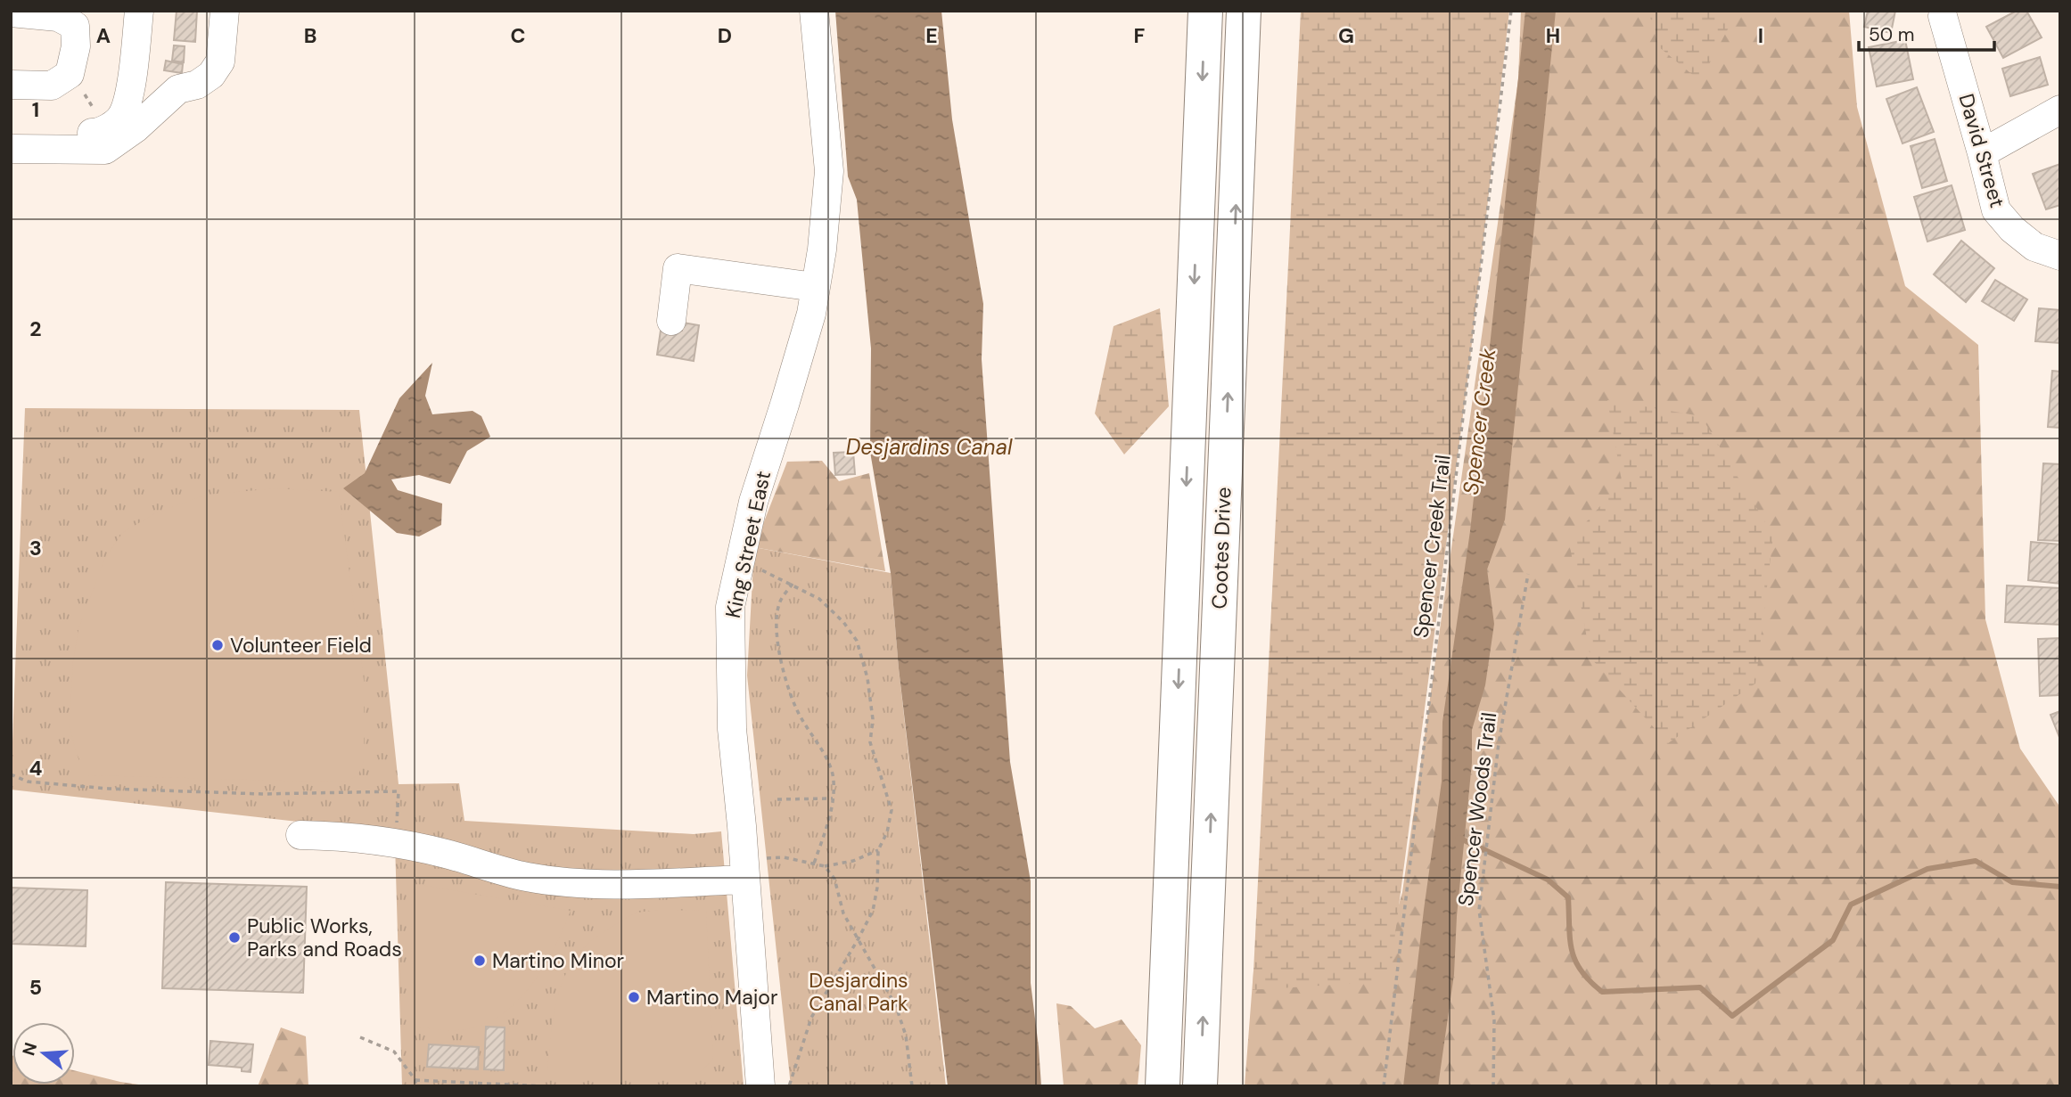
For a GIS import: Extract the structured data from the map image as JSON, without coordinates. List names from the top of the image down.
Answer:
{
  "streets": {
    "main road": ["Cootes Drive"],
    "street": ["David Street", "King Street East"],
    "path": ["Spencer Creek Trail", "Spencer Woods Trail"]
  },
  "water": ["Spencer Creek", "Desjardins Canal"],
  "parks": ["Desjardins Canal Park"],
  "places": [
    "Volunteer Field",
    "Public Works, Parks and Roads",
    "Martino Minor",
    "Martino Major"
  ],
  "scale_bar": "50 m",
  "north": "left",
  "grid": {
    "columns": [
      "A",
      "B",
      "C",
      "D",
      "E",
      "F",
      "G",
      "H",
      "I"
    ],
    "rows": [
      "1",
      "2",
      "3",
      "4",
      "5"
    ]
  }
}
